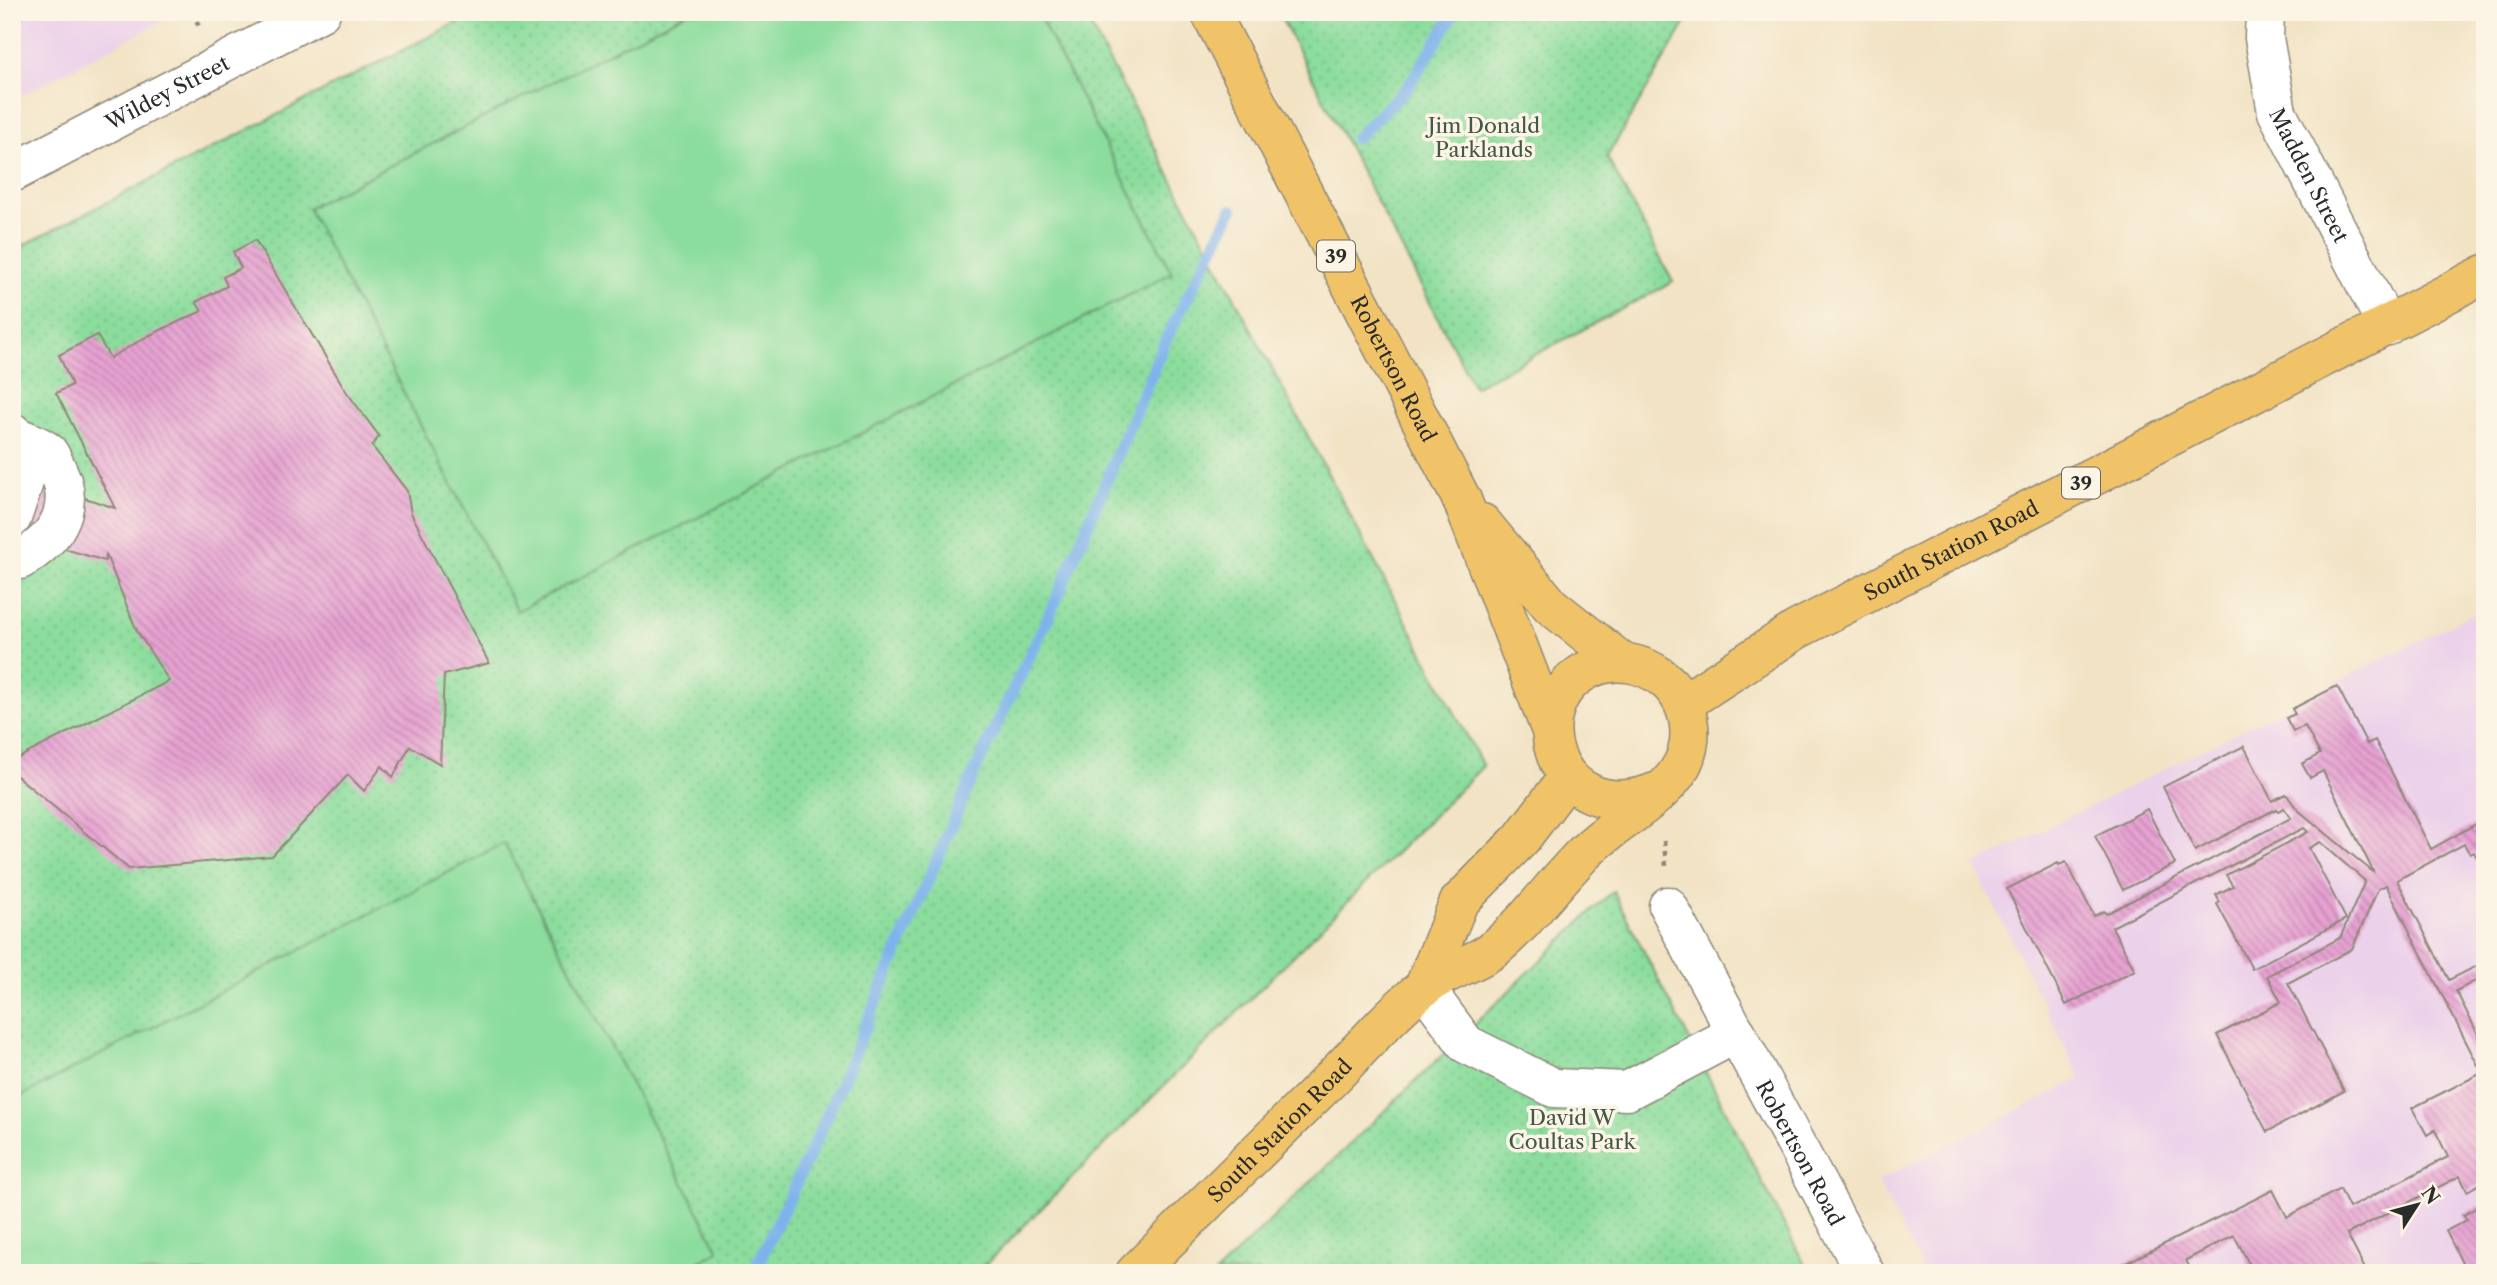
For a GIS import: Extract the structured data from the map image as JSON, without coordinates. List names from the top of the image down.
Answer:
{
  "streets": {
    "main road": ["39", "Robertson Road", "South Station Road"],
    "street": ["Wildey Street", "Madden Street"]
  },
  "crossings": [
    ["Madden Street", "South Station Road"],
    ["39", "Robertson Road"],
    ["39", "South Station Road"],
    ["Robertson Road", "South Station Road"]
  ],
  "parks": ["Jim Donald Parklands", "David W Coultas Park"],
  "north": "top right"
}
